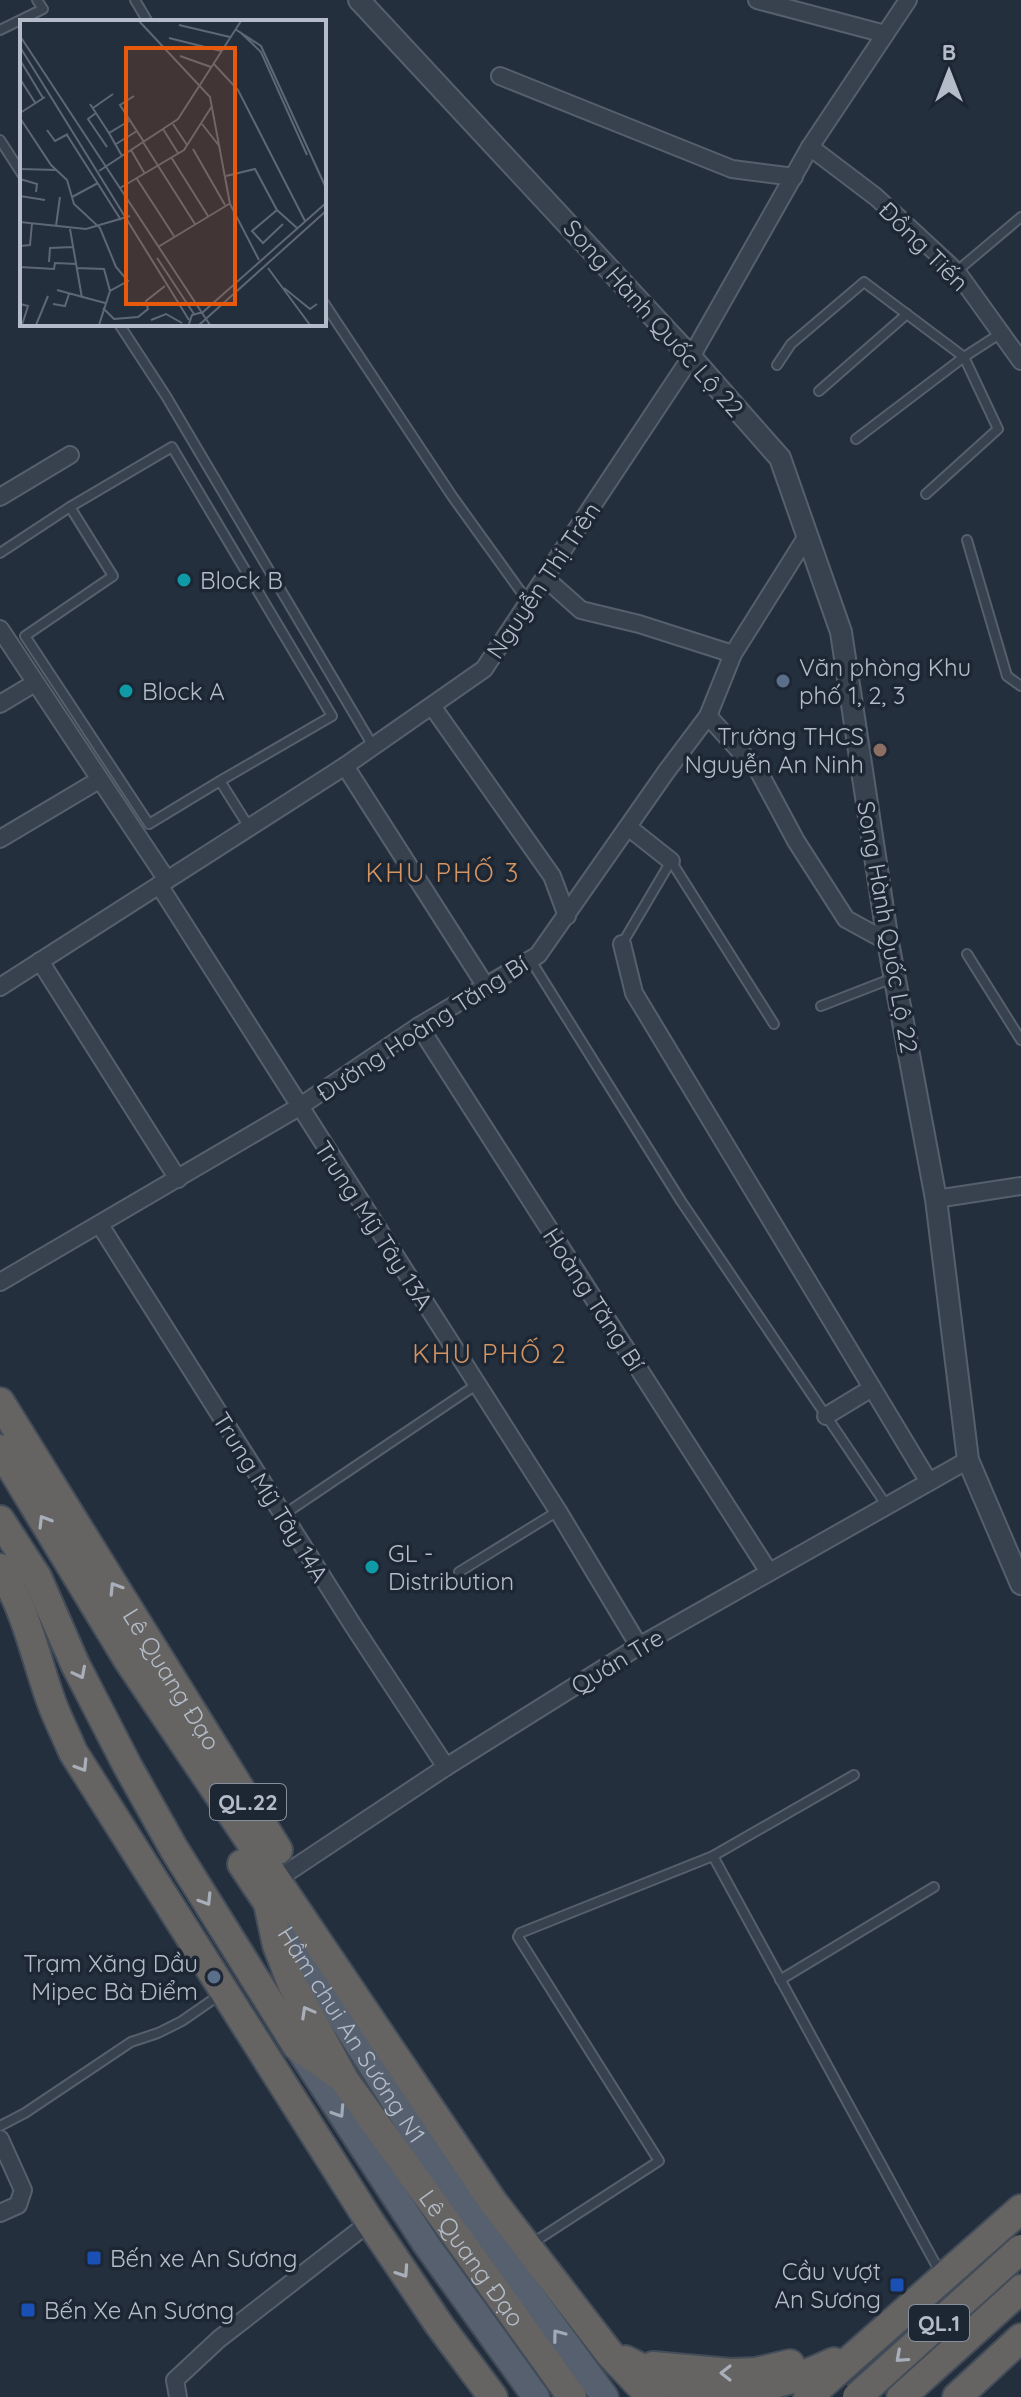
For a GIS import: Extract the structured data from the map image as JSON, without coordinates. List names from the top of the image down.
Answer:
{
  "streets": {
    "highway": ["Lê Quang Đạo", "QL.22", "QL.1"],
    "main road": ["Hầm chui An Sương N1"],
    "street": [
      "Đồng Tiến",
      "Song Hành Quốc Lộ 22",
      "Nguyễn Thị Trên",
      "Đường Hoàng Tăng Bí",
      "Trung Mỹ Tây 13A",
      "Hoàng Tăng Bí",
      "Trung Mỹ Tây 14A",
      "Quán Tre"
    ]
  },
  "crossings": [
    ["Đồng Tiến", "Nguyễn Thị Trên"],
    ["Song Hành Quốc Lộ 22", "Nguyễn Thị Trên"],
    ["Song Hành Quốc Lộ 22", "Đường Hoàng Tăng Bí"],
    ["Song Hành Quốc Lộ 22", "Quán Tre"],
    ["Nguyễn Thị Trên", "Trung Mỹ Tây 13A"],
    ["Đường Hoàng Tăng Bí", "Trung Mỹ Tây 13A"],
    ["Đường Hoàng Tăng Bí", "Hoàng Tăng Bí"],
    ["Đường Hoàng Tăng Bí", "Trung Mỹ Tây 14A"],
    ["Trung Mỹ Tây 13A", "Quán Tre"],
    ["Hoàng Tăng Bí", "Quán Tre"],
    ["Trung Mỹ Tây 14A", "Quán Tre"],
    ["Quán Tre", "Lê Quang Đạo"],
    ["Quán Tre", "Hầm chui An Sương N1"],
    ["Lê Quang Đạo", "Hầm chui An Sương N1"]
  ],
  "districts": ["KHU PHỐ 3", "KHU PHỐ 2"],
  "places": {
    "other": [
      "Block B",
      "Văn phòng Khu phố 1, 2, 3",
      "Block A",
      "Trường THCS Nguyễn An Ninh",
      "GL - Distribution",
      "Trạm Xăng Dầu Mipec Bà Điểm"
    ],
    "transit": ["Bến xe An Sương", "Cầu vượt An Sương", "Bến Xe An Sương"]
  },
  "north": "top"
}
